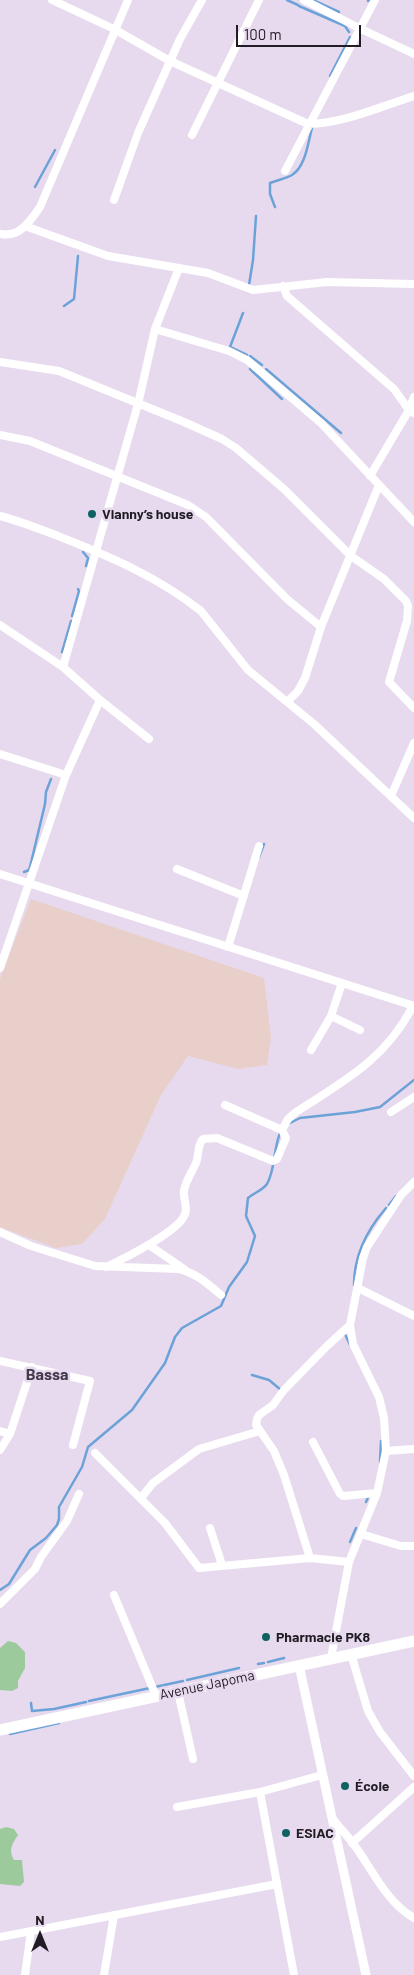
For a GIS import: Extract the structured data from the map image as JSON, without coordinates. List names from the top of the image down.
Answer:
{
  "streets": {
    "main road": ["Avenue Japoma"]
  },
  "districts": ["Bassa"],
  "places": [
    "Vianny’s house",
    "Pharmacie PK8",
    "École",
    "ESIAC"
  ],
  "scale_bar": "100 m",
  "north": "top"
}
